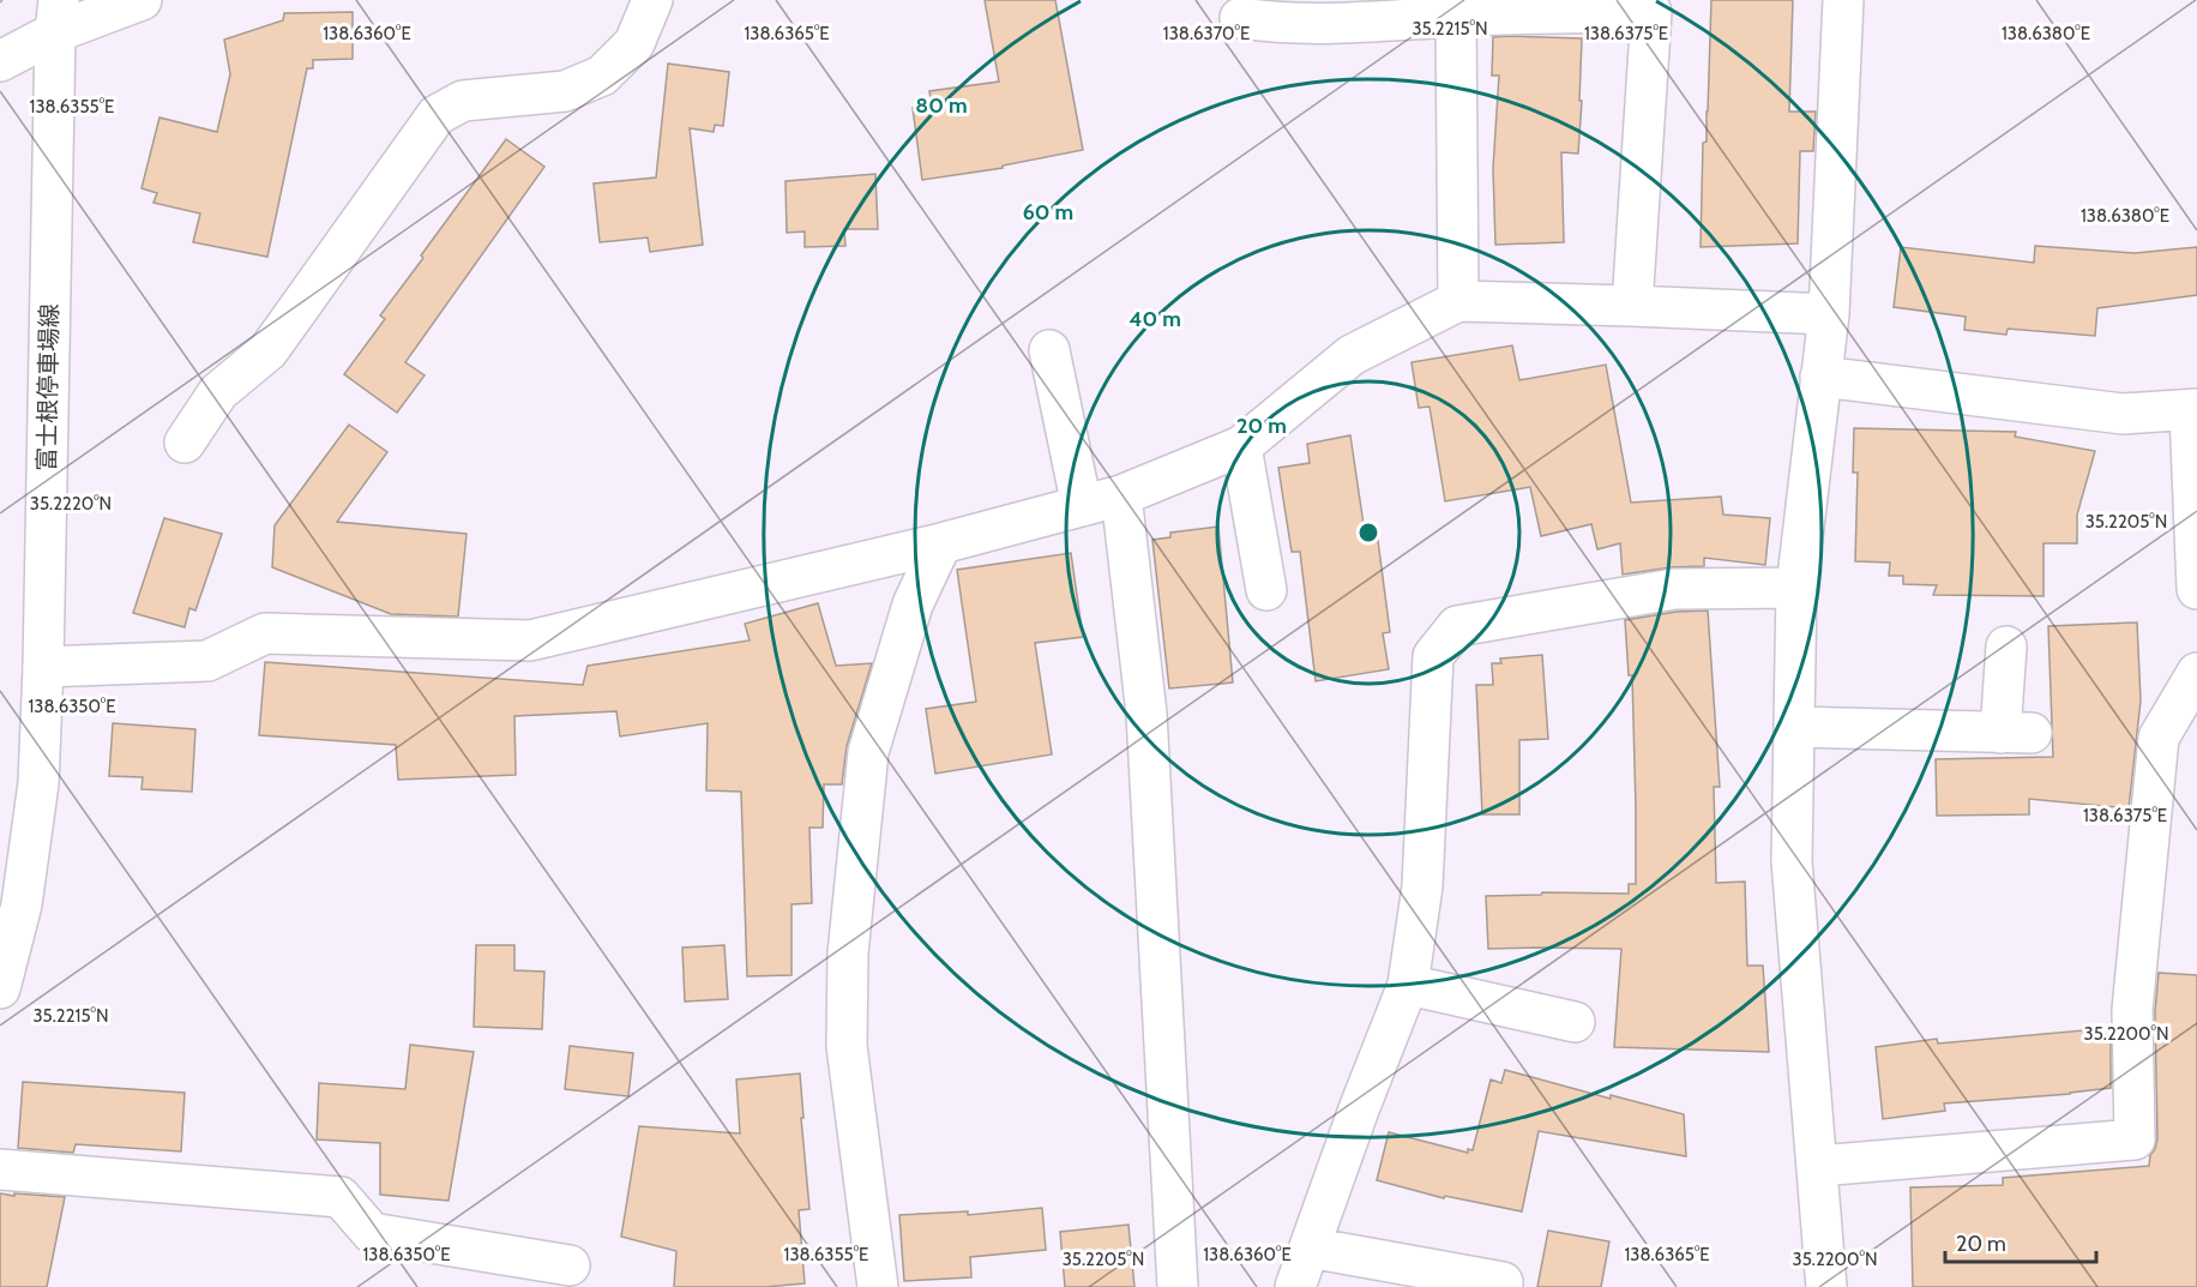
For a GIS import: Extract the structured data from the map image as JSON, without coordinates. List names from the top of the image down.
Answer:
{
  "streets": {
    "main road": ["富士根停車場線"]
  },
  "scale_bar": "20 m",
  "coordinates": [
    "35.2215°N",
    "138.6365°E",
    "138.6375°E",
    "138.6360°E",
    "138.6370°E",
    "138.6380°E",
    "138.6355°E",
    "35.2220°N",
    "35.2205°N",
    "138.6350°E",
    "35.2200°N"
  ],
  "rings": [
    "80 m",
    "60 m",
    "40 m",
    "20 m"
  ]
}
